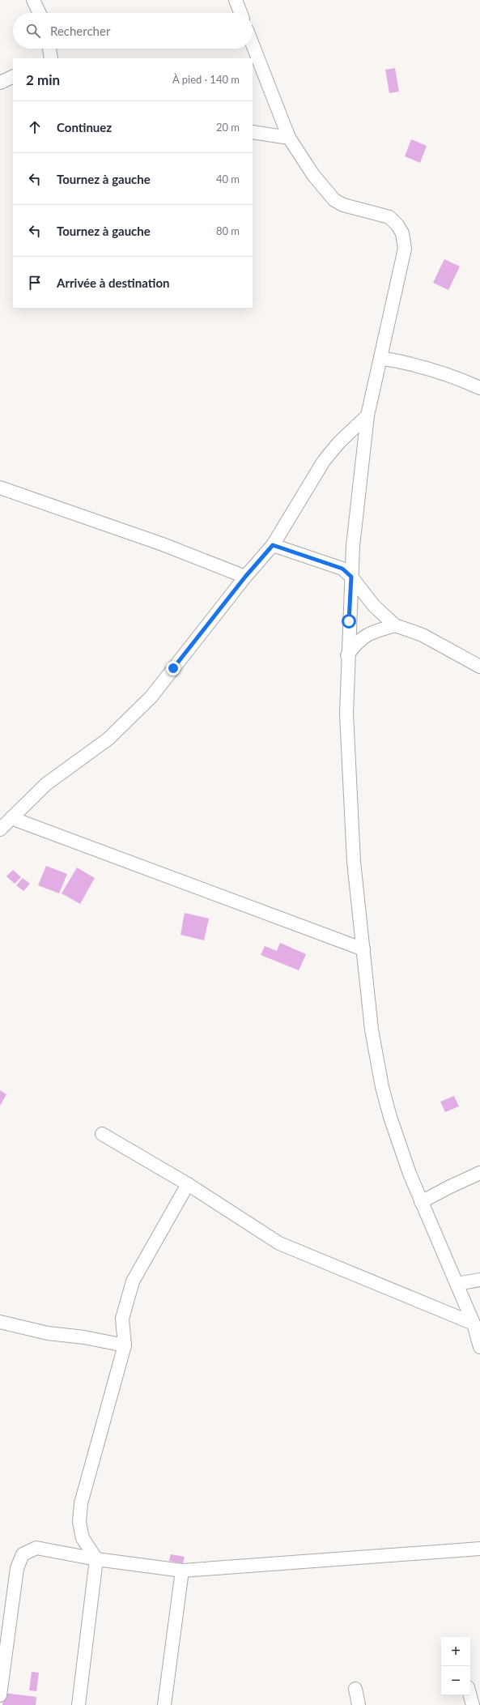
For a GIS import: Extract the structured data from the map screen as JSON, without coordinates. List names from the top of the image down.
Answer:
{
  "page": {
    "search": "Rechercher",
    "heading": ["2 min", "À pied · 140 m"],
    "list": [
      ["Continuez", "20 m"],
      ["Tournez à gauche", "40 m"],
      ["Tournez à gauche", "80 m"],
      "Arrivée à destination"
    ],
    "map_buttons": ["+", "−"]
  }
}
